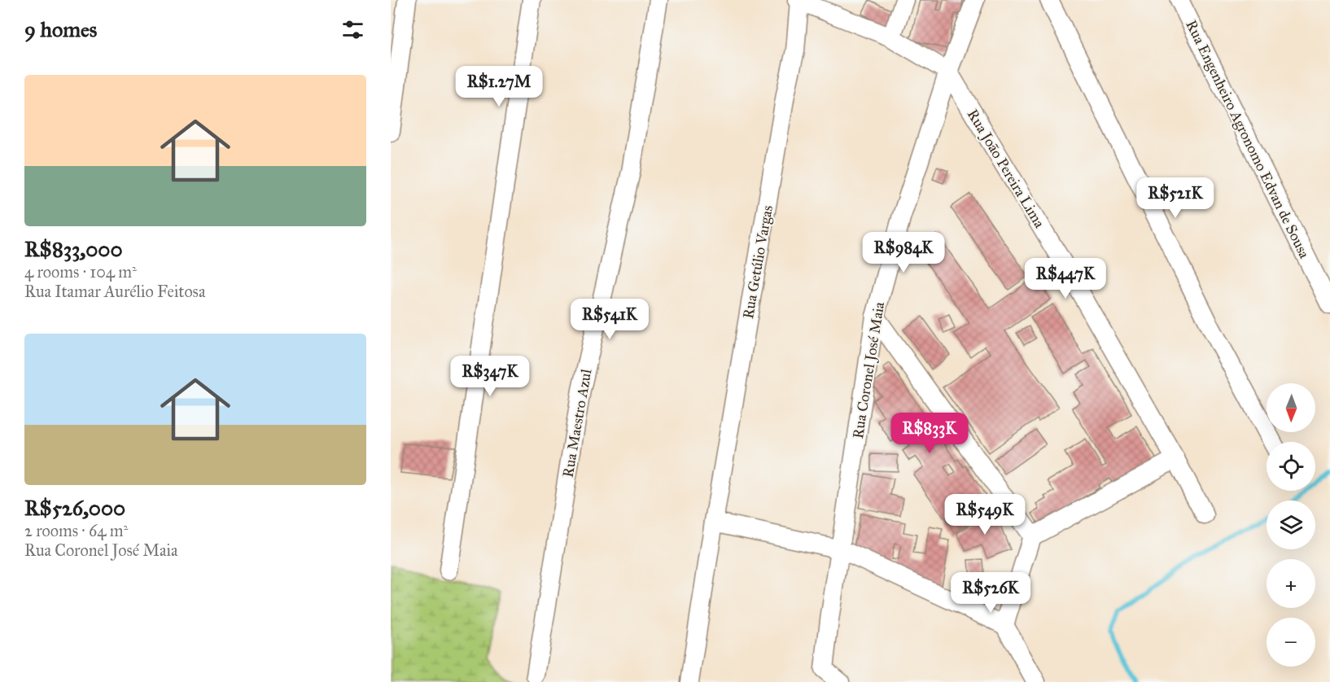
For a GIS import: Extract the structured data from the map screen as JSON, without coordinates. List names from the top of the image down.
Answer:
{
  "streets": {
    "street": [
      "Rua Engenheiro Agronomo Edvan de Sousa",
      "Rua João Pereira Lima",
      "Rua Getúlio Vargas",
      "Rua Coronel José Maia",
      "Rua Maestro Azul"
    ]
  },
  "crossings": [
    ["Rua João Pereira Lima", "Rua Getúlio Vargas"],
    ["Rua João Pereira Lima", "Rua Coronel José Maia"]
  ],
  "north": "bottom",
  "page": {
    "heading": "9 homes",
    "list": [
      {
        "name": "R$833,000",
        "note": "4 rooms · 104 m² · Rua Itamar Aurélio Feitosa"
      },
      {
        "name": "R$526,000",
        "note": "2 rooms · 64 m² · Rua Coronel José Maia"
      }
    ],
    "price": [
      "R$1.27M",
      "R$521K",
      "R$984K",
      "R$447K",
      "R$541K",
      "R$347K",
      "R$833K",
      "R$549K",
      "R$526K"
    ],
    "map_buttons": ["+", "−"]
  }
}
